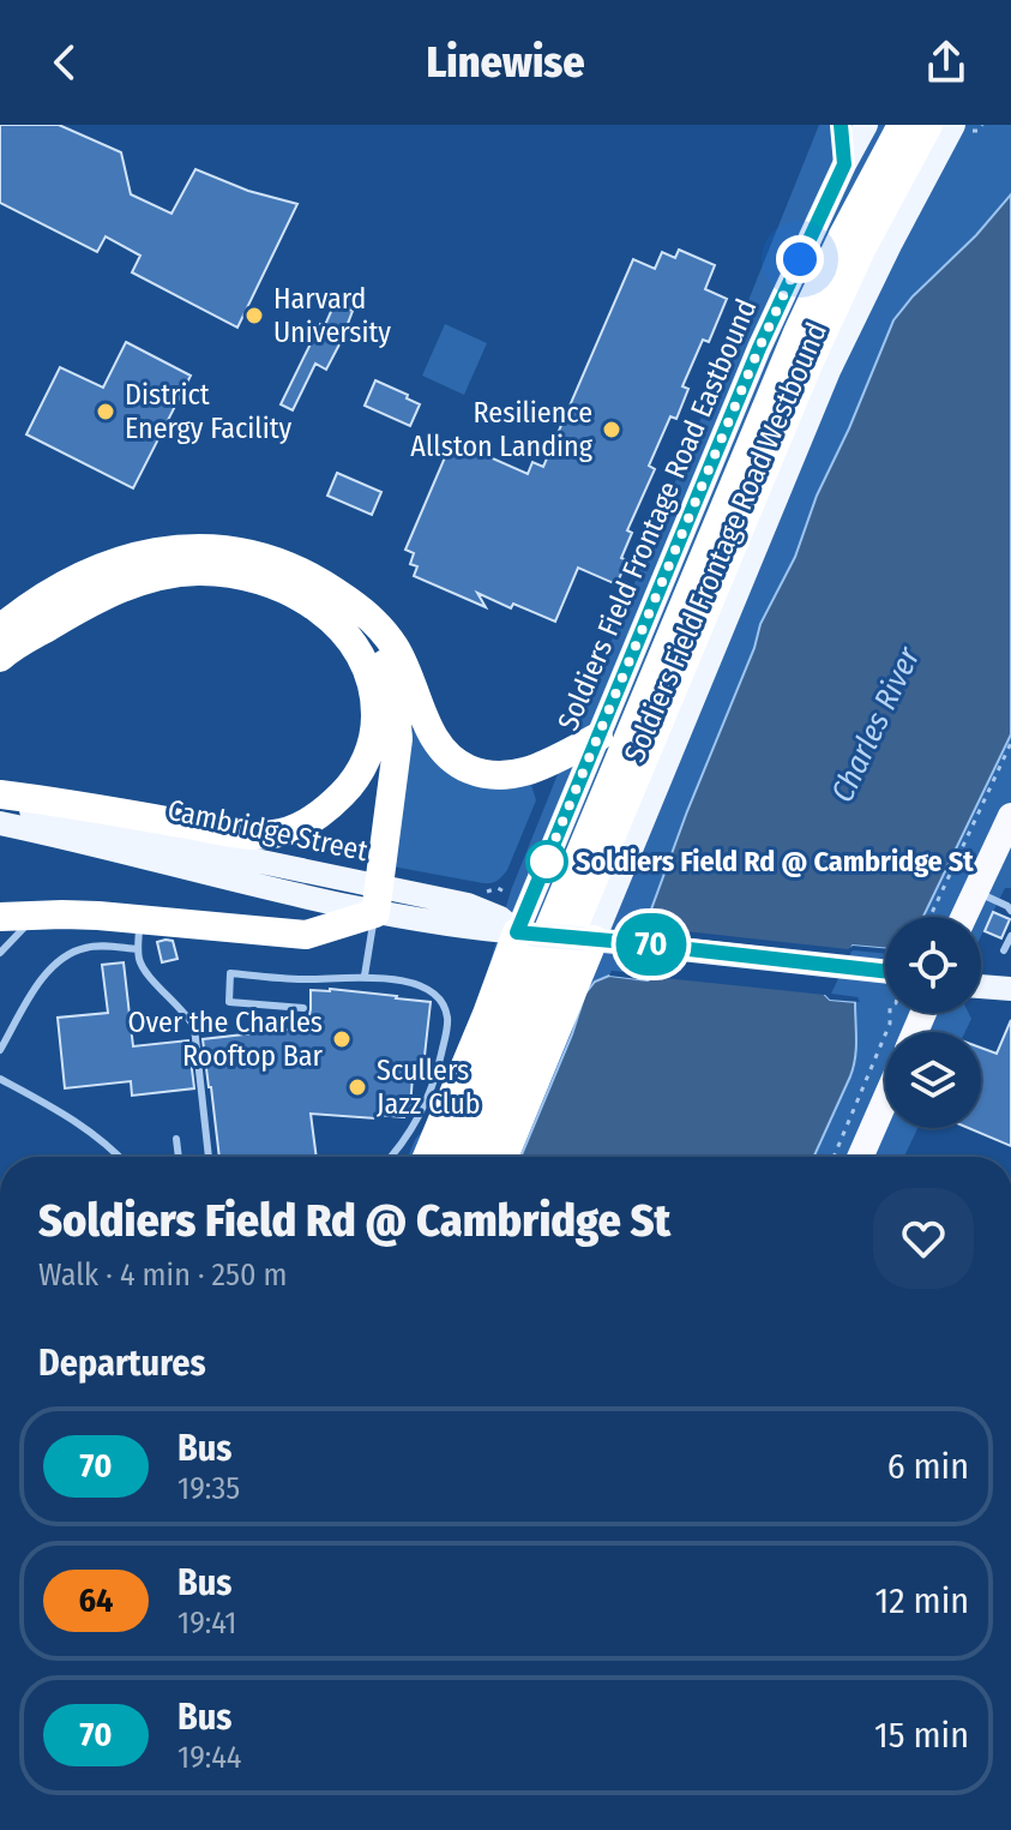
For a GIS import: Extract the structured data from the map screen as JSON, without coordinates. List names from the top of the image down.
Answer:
{
  "streets": {
    "main road": ["Soldiers Field Frontage Road Eastbound", "Soldiers Field Frontage Road Westbound", "Cambridge Street"]
  },
  "crossings": [
    ["Soldiers Field Frontage Road Eastbound", "Cambridge Street"],
    ["Soldiers Field Frontage Road Westbound", "Cambridge Street"]
  ],
  "water": ["Charles River"],
  "places": [
    "Harvard University",
    "District Energy Facility",
    "Resilience Allston Landing",
    "Soldiers Field Rd @ Cambridge St",
    "Over the Charles Rooftop Bar",
    "Scullers Jazz Club"
  ],
  "lines": ["bus line 70"],
  "page": {
    "header": "Linewise",
    "on_map": "70",
    "heading": [
      ["Soldiers Field Rd @ Cambridge St", "Walk · 4 min · 250 m"],
      "Departures"
    ],
    "list": [
      {
        "mark": "70",
        "name": "Bus",
        "note": "19:35",
        "value": "6 min"
      },
      {
        "mark": "64",
        "name": "Bus",
        "note": "19:41",
        "value": "12 min"
      },
      {
        "mark": "70",
        "name": "Bus",
        "note": "19:44",
        "value": "15 min"
      }
    ]
  }
}
